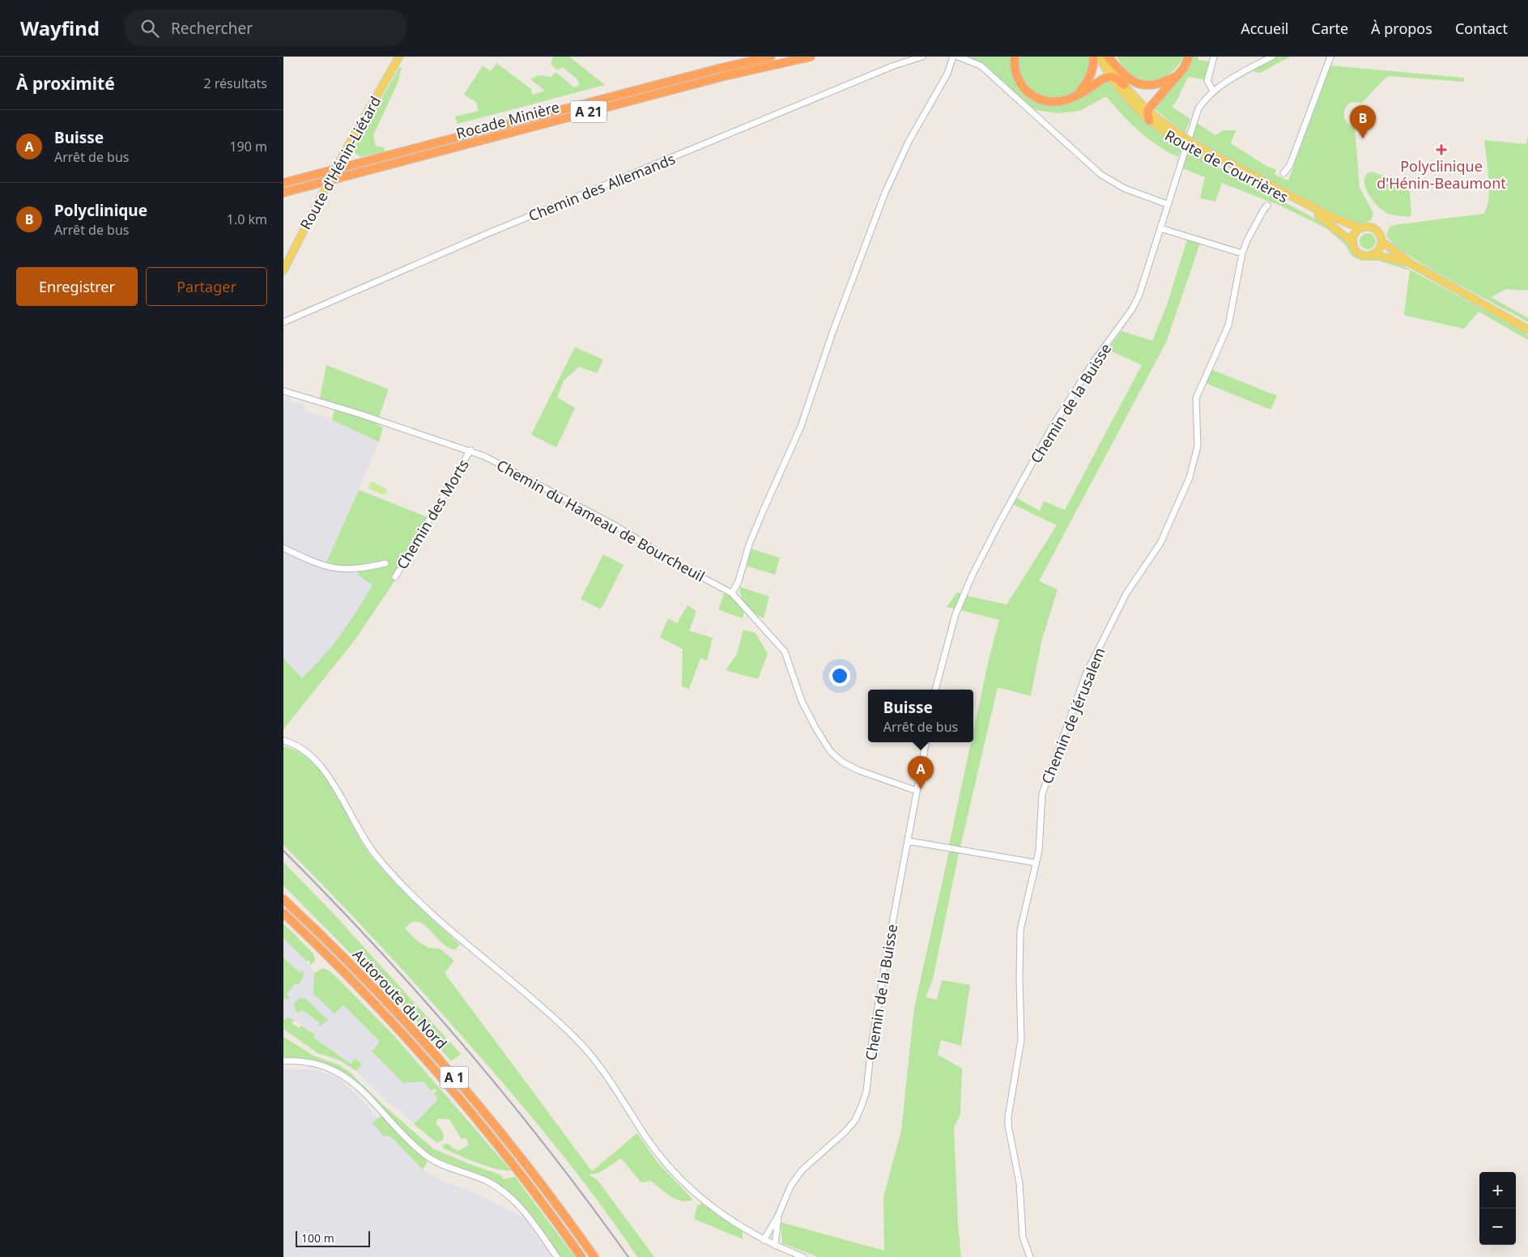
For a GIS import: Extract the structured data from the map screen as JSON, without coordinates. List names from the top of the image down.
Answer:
{
  "streets": {
    "highway": [
      "A 21",
      "Rocade Minière",
      "Autoroute du Nord",
      "A 1"
    ],
    "main road": ["Route d'Hénin-Liétard", "Route de Courrières"],
    "street": [
      "Chemin des Allemands",
      "Chemin de la Buisse",
      "Chemin des Morts",
      "Chemin du Hameau de Bourcheuil",
      "Chemin de Jérusalem"
    ]
  },
  "crossings": [
    ["Chemin de la Buisse", "Chemin du Hameau de Bourcheuil"],
    ["Chemin des Morts", "Chemin du Hameau de Bourcheuil"]
  ],
  "places": {
    "health": ["Polyclinique d'Hénin-Beaumont"]
  },
  "scale_bar": "100 m",
  "page": {
    "header": "Wayfind",
    "search": "Rechercher",
    "nav": [
      "Accueil",
      "Carte",
      "À propos",
      "Contact"
    ],
    "heading": ["À proximité", "2 résultats"],
    "pins": ["B", "A"],
    "list": [
      {
        "mark": "A",
        "name": "Buisse",
        "note": "Arrêt de bus",
        "value": "190 m"
      },
      {
        "mark": "B",
        "name": "Polyclinique",
        "note": "Arrêt de bus",
        "value": "1.0 km"
      }
    ],
    "buttons": ["Enregistrer", "Partager"],
    "popup": ["Buisse", "Arrêt de bus"],
    "map_buttons": ["+", "−"],
    "scale": "100 m"
  }
}
